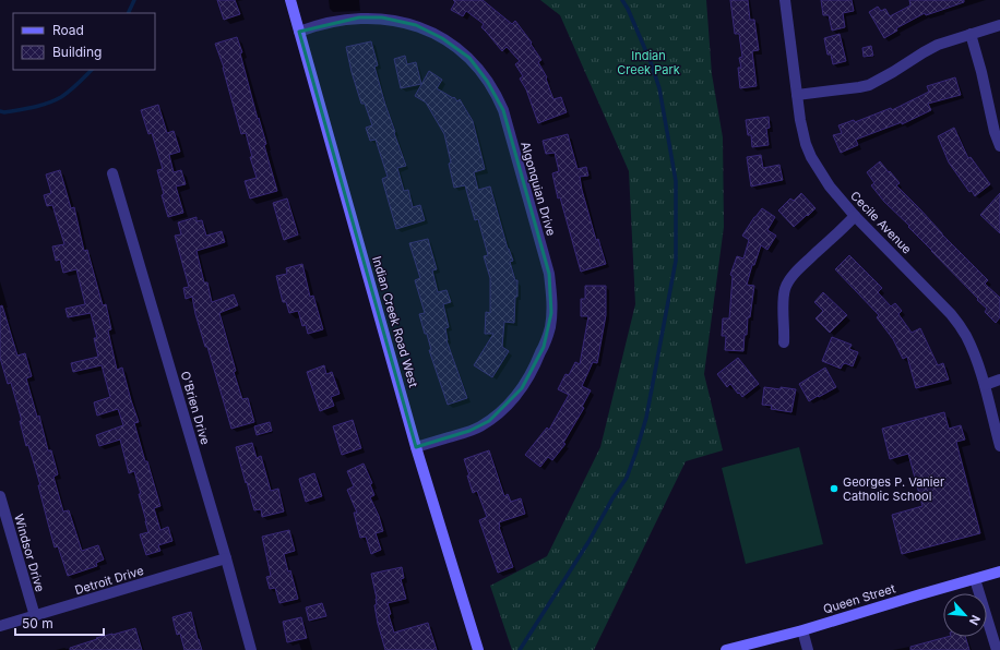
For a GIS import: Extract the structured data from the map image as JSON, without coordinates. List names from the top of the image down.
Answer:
{
  "streets": {
    "street": [
      "Algonquian Drive",
      "Cecile Avenue",
      "Indian Creek Road West",
      "O'Brien Drive",
      "Windsor Drive",
      "Detroit Drive",
      "Queen Street"
    ]
  },
  "crossings": [
    ["Algonquian Drive", "Indian Creek Road West"],
    ["O'Brien Drive", "Detroit Drive"],
    ["Windsor Drive", "Detroit Drive"]
  ],
  "parks": ["Indian Creek Park"],
  "places": ["Georges P. Vanier Catholic School"],
  "legend": ["Road", "Building"],
  "scale_bar": "50 m",
  "north": "bottom right"
}
